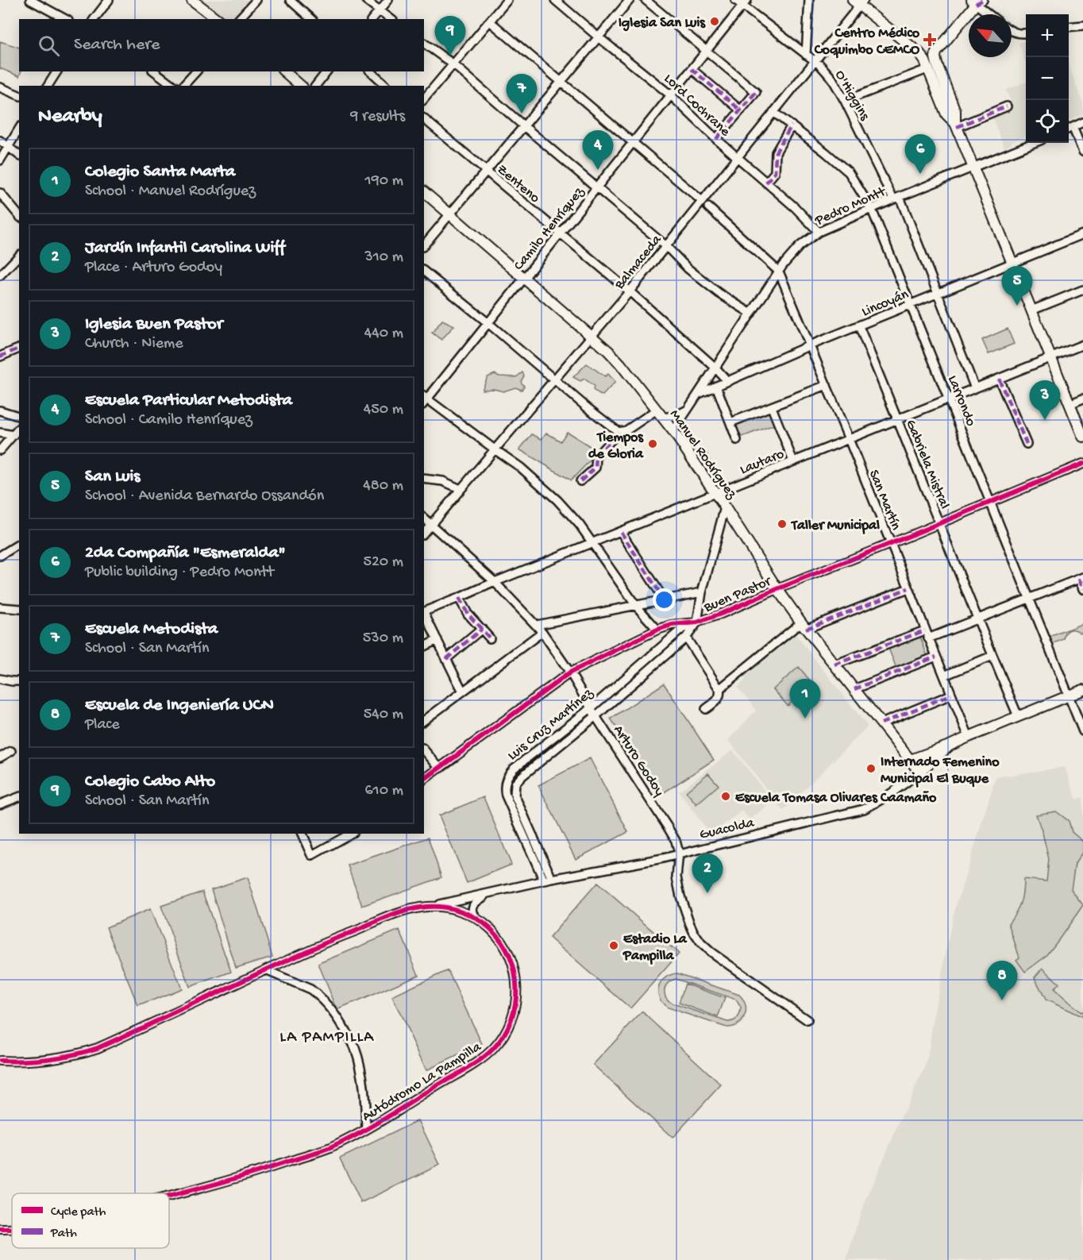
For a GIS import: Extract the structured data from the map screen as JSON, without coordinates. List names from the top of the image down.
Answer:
{
  "streets": {
    "main road": ["Manuel Rodríguez", "Guacolda"],
    "street": [
      "O'Higgins",
      "Lord Cochrane",
      "Zenteno",
      "Pedro Montt",
      "Camilo Henríquez",
      "Balmaceda",
      "Lincoyán",
      "Larrondo",
      "Lautaro",
      "Gabriela Mistral",
      "San Martín",
      "Buen Pastor",
      "Luis Cruz Martínez",
      "Arturo Godoy",
      "Autódromo La Pampilla"
    ]
  },
  "crossings": [
    ["O'Higgins", "Pedro Montt"],
    ["O'Higgins", "Camilo Henríquez"],
    ["O'Higgins", "Balmaceda"],
    ["O'Higgins", "Lincoyán"],
    ["O'Higgins", "Lautaro"],
    ["Lord Cochrane", "Pedro Montt"],
    ["Lord Cochrane", "Camilo Henríquez"],
    ["Lord Cochrane", "Balmaceda"],
    ["Zenteno", "Pedro Montt"],
    ["Zenteno", "Camilo Henríquez"],
    ["Zenteno", "Balmaceda"],
    ["Zenteno", "Lincoyán"],
    ["Pedro Montt", "Lincoyán"],
    ["Pedro Montt", "Larrondo"],
    ["Pedro Montt", "Manuel Rodríguez"],
    ["Pedro Montt", "San Martín"],
    ["Camilo Henríquez", "Manuel Rodríguez"],
    ["Balmaceda", "Larrondo"],
    ["Balmaceda", "Manuel Rodríguez"],
    ["Balmaceda", "Arturo Godoy"],
    ["Lincoyán", "Larrondo"],
    ["Lincoyán", "Gabriela Mistral"],
    ["Lincoyán", "San Martín"],
    ["Larrondo", "Lautaro"],
    ["Larrondo", "Buen Pastor"],
    ["Larrondo", "Guacolda"],
    ["Manuel Rodríguez", "Lautaro"],
    ["Manuel Rodríguez", "Buen Pastor"],
    ["Manuel Rodríguez", "Luis Cruz Martínez"],
    ["Manuel Rodríguez", "Guacolda"],
    ["Lautaro", "Gabriela Mistral"],
    ["Lautaro", "San Martín"],
    ["Lautaro", "Arturo Godoy"],
    ["Gabriela Mistral", "Buen Pastor"],
    ["Gabriela Mistral", "Guacolda"],
    ["San Martín", "Buen Pastor"],
    ["San Martín", "Guacolda"],
    ["Buen Pastor", "Luis Cruz Martínez"],
    ["Buen Pastor", "Arturo Godoy"],
    ["Luis Cruz Martínez", "Arturo Godoy"],
    ["Luis Cruz Martínez", "Guacolda"],
    ["Arturo Godoy", "Guacolda"],
    ["Guacolda", "Autódromo La Pampilla"]
  ],
  "districts": ["LA PAMPILLA"],
  "places": {
    "other": [
      "Iglesia San Luis",
      "Tiempos de Gloria",
      "Taller Municipal",
      "Internado Femenino Municipal El Buque",
      "Escuela Tomasa Olivares Caamaño",
      "Estadio La Pampilla"
    ],
    "health": ["Centro Médico Coquimbo CEMCO"]
  },
  "legend": ["Cycle path", "Path"],
  "north": "top left",
  "page": {
    "map_buttons": ["+", "−"],
    "pins": [
      "9",
      "7",
      "4",
      "6",
      "5",
      "3",
      "1",
      "2",
      "8"
    ],
    "search": "Search here",
    "heading": ["Nearby", "9 results"],
    "list": [
      {
        "mark": "1",
        "name": "Colegio Santa Marta",
        "note": "School · Manuel Rodríguez",
        "value": "190 m"
      },
      {
        "mark": "2",
        "name": "Jardín Infantil Carolina Wiff",
        "note": "Place · Arturo Godoy",
        "value": "310 m"
      },
      {
        "mark": "3",
        "name": "Iglesia Buen Pastor",
        "note": "Church · Nieme",
        "value": "440 m"
      },
      {
        "mark": "4",
        "name": "Escuela Particular Metodista",
        "note": "School · Camilo Henríquez",
        "value": "450 m"
      },
      {
        "mark": "5",
        "name": "San Luis",
        "note": "School · Avenida Bernardo Ossandón",
        "value": "480 m"
      },
      {
        "mark": "6",
        "name": "2da Compañía \"Esmeralda\"",
        "note": "Public building · Pedro Montt",
        "value": "520 m"
      },
      {
        "mark": "7",
        "name": "Escuela Metodista",
        "note": "School · San Martín",
        "value": "530 m"
      },
      {
        "mark": "8",
        "name": "Escuela de Ingeniería UCN",
        "note": "Place",
        "value": "540 m"
      },
      {
        "mark": "9",
        "name": "Colegio Cabo Alto",
        "note": "School · San Martín",
        "value": "610 m"
      }
    ]
  }
}
